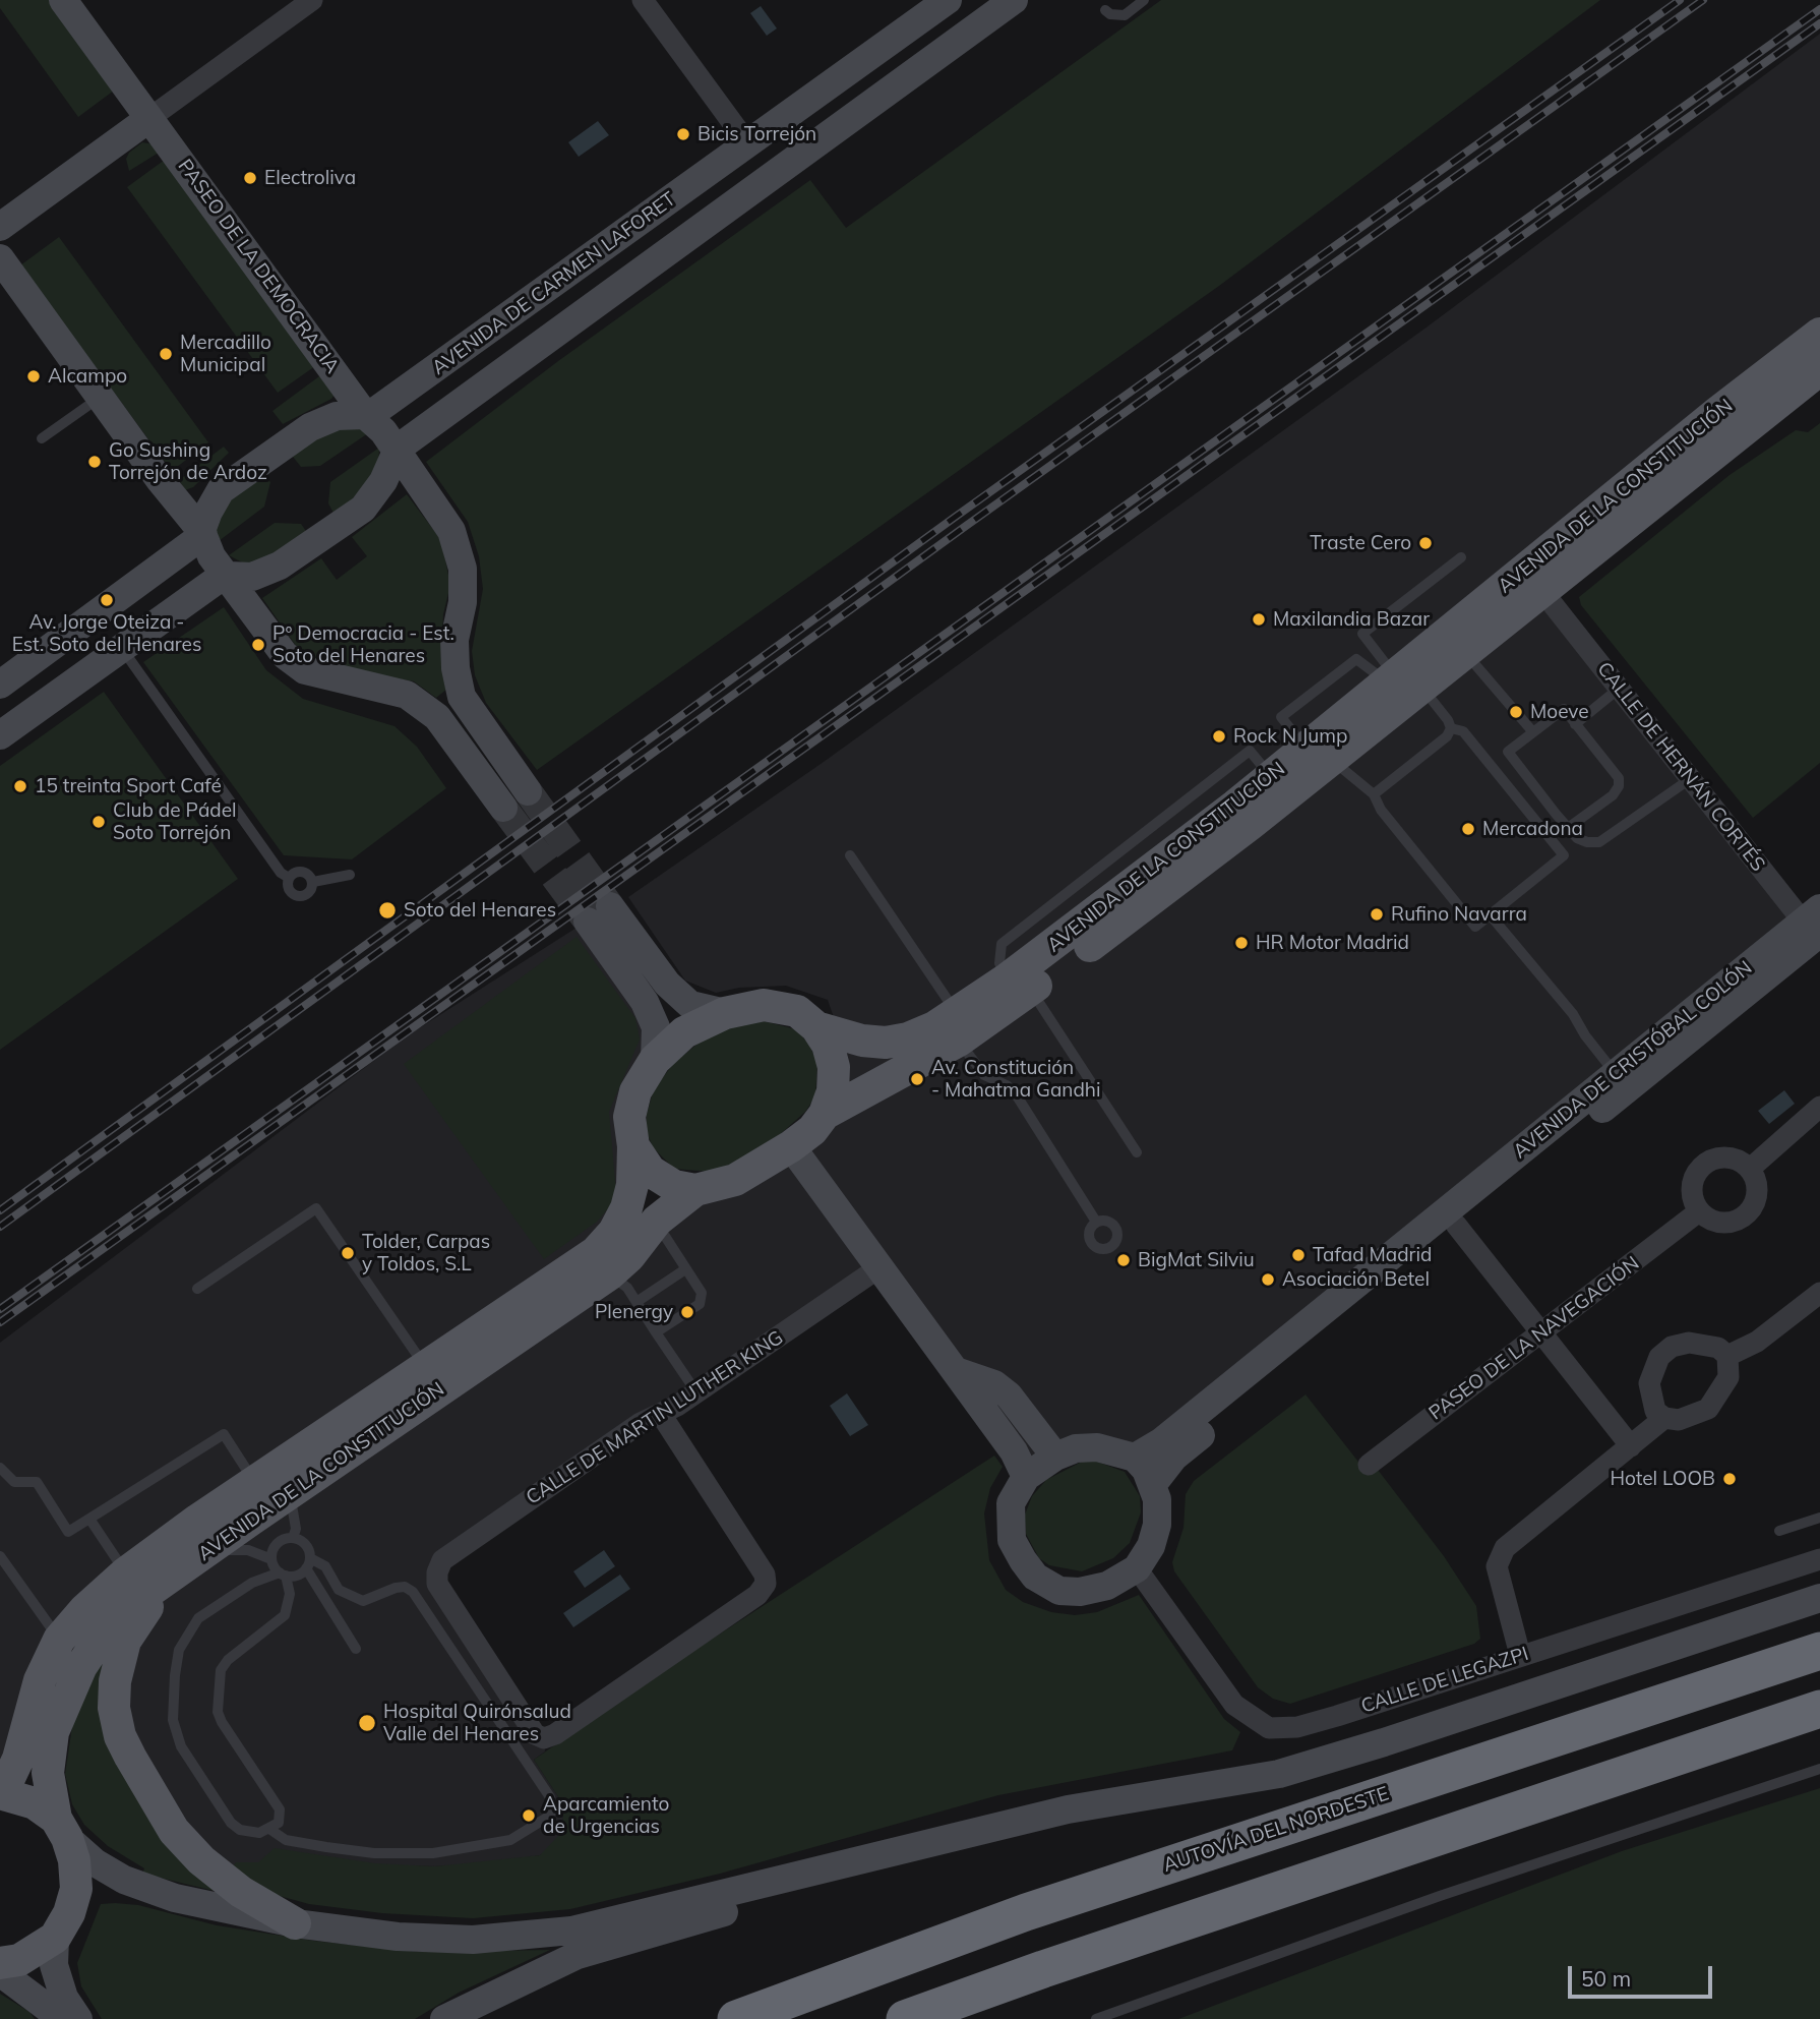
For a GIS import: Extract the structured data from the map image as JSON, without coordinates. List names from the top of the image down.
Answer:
{
  "streets": {
    "highway": ["AUTOVÍA DEL NORDESTE"],
    "main road": ["AVENIDA DE LA CONSTITUCIÓN"],
    "street": [
      "PASEO DE LA DEMOCRACIA",
      "AVENIDA DE CARMEN LAFORET",
      "CALLE DE HERNÁN CORTÉS",
      "AVENIDA DE CRISTÓBAL COLÓN",
      "PASEO DE LA NAVEGACIÓN",
      "CALLE DE MARTIN LUTHER KING",
      "CALLE DE LEGAZPI"
    ]
  },
  "crossings": [
    ["PASEO DE LA DEMOCRACIA", "AVENIDA DE CARMEN LAFORET"],
    ["AVENIDA DE LA CONSTITUCIÓN", "CALLE DE HERNÁN CORTÉS"],
    ["CALLE DE HERNÁN CORTÉS", "AVENIDA DE CRISTÓBAL COLÓN"],
    ["AVENIDA DE CRISTÓBAL COLÓN", "CALLE DE LEGAZPI"]
  ],
  "places": [
    "Bicis Torrejón",
    "Electroliva",
    "Mercadillo Municipal",
    "Alcampo",
    "Go Sushing Torrejón de Ardoz",
    "Traste Cero",
    "Av. Jorge Oteiza - Est. Soto del Henares",
    "Maxilandia Bazar",
    "Pº Democracia - Est. Soto del Henares",
    "Moeve",
    "Rock N Jump",
    "15 treinta Sport Café",
    "Club de Pádel Soto Torrejón",
    "Mercadona",
    "Soto del Henares",
    "Rufino Navarra",
    "HR Motor Madrid",
    "Av. Constitución - Mahatma Gandhi",
    "Tolder, Carpas y Toldos, S.L",
    "Tafad Madrid",
    "BigMat Silviu",
    "Asociación Betel",
    "Plenergy",
    "Hotel LOOB",
    "Hospital Quirónsalud Valle del Henares",
    "Aparcamiento de Urgencias"
  ],
  "scale_bar": "50 m"
}
